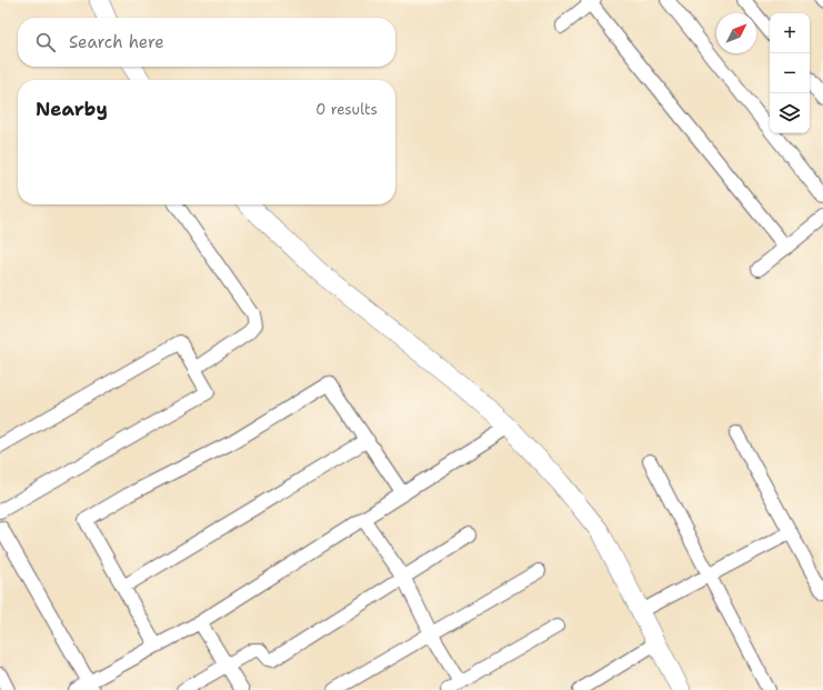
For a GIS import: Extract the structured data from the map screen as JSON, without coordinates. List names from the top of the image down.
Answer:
{
  "north": "top right",
  "page": {
    "map_buttons": ["+", "−"],
    "search": "Search here",
    "heading": ["Nearby", "0 results"]
  }
}
